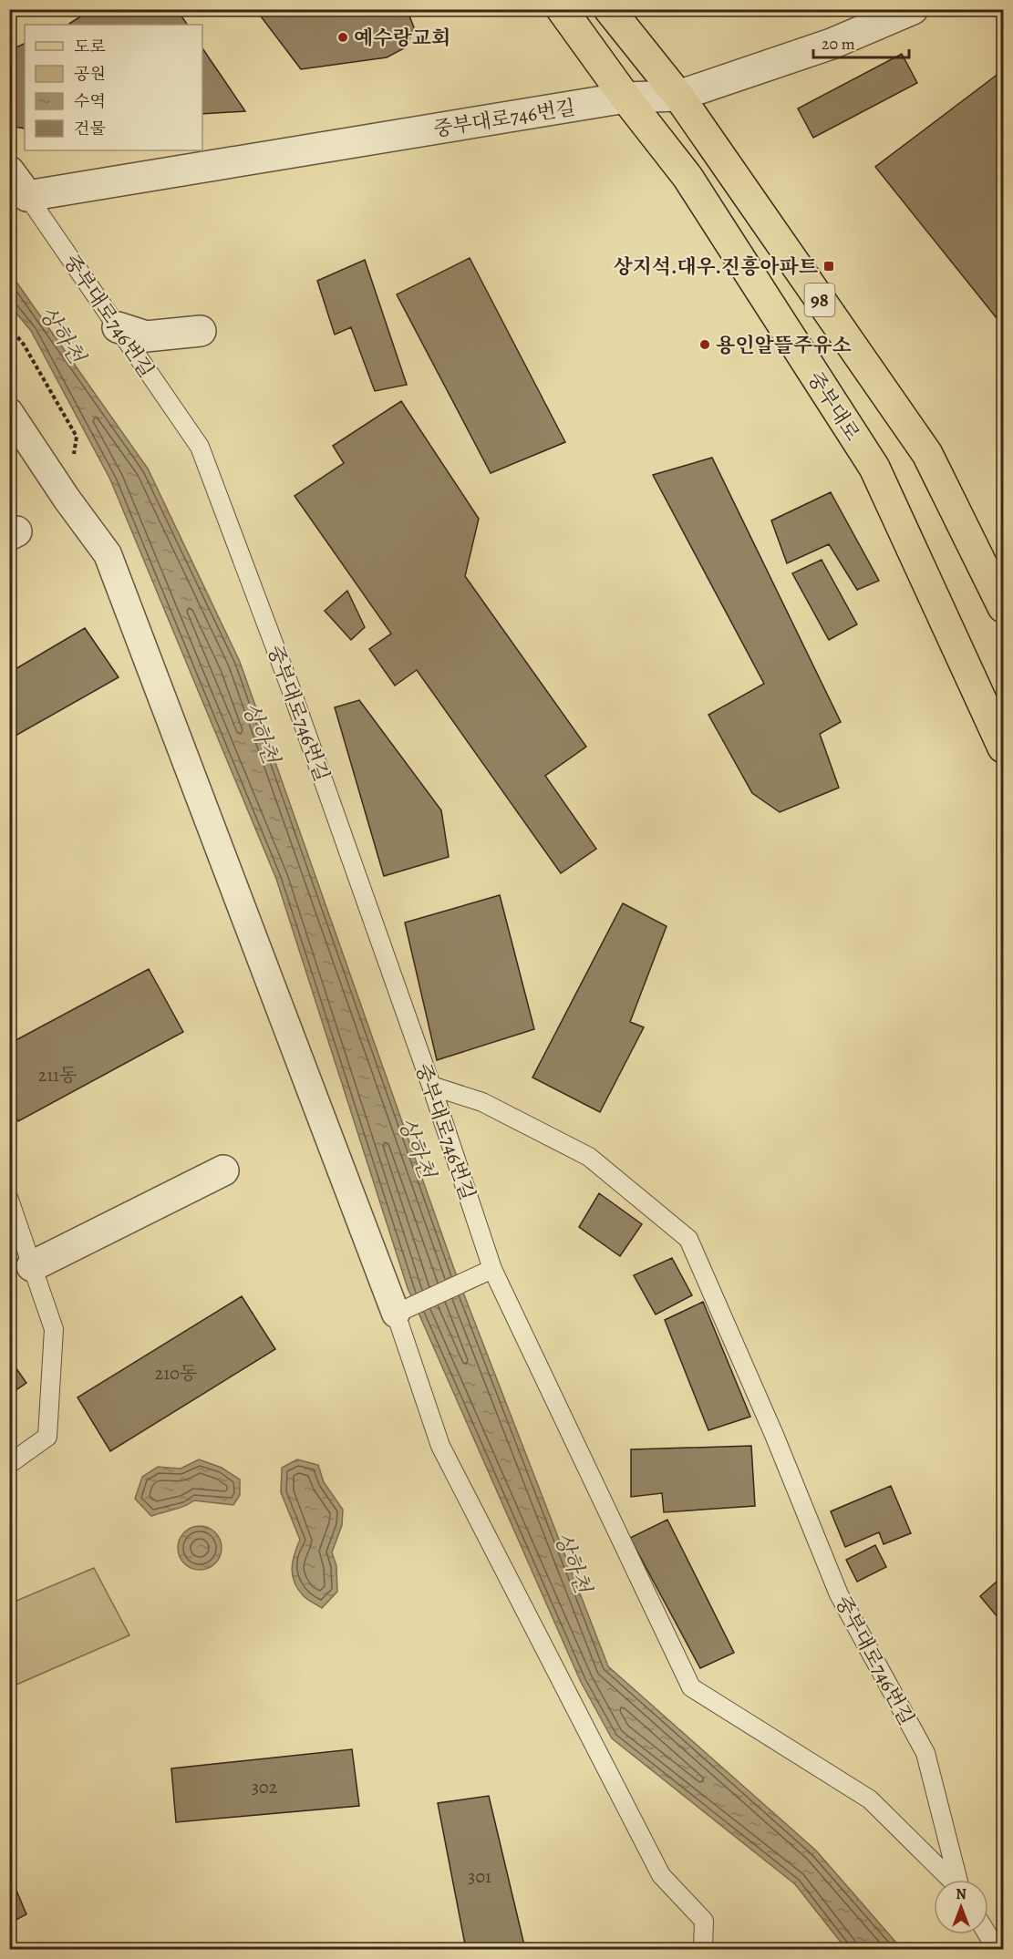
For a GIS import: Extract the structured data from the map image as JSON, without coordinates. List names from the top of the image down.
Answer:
{
  "streets": {
    "main road": ["98", "중부대로"],
    "street": ["중부대로746번길"]
  },
  "crossings": [
    ["중부대로746번길", "98"],
    ["중부대로746번길", "중부대로"]
  ],
  "water": ["상하천"],
  "places": {
    "other": ["예수랑교회", "용인알뜰주유소"],
    "transit": ["상지석.대우.진흥아파트"]
  },
  "house_numbers": [
    "211동",
    "210동",
    "302",
    "301"
  ],
  "legend": [
    "도로",
    "공원",
    "수역",
    "건물"
  ],
  "scale_bar": "20 m",
  "north": "top"
}
